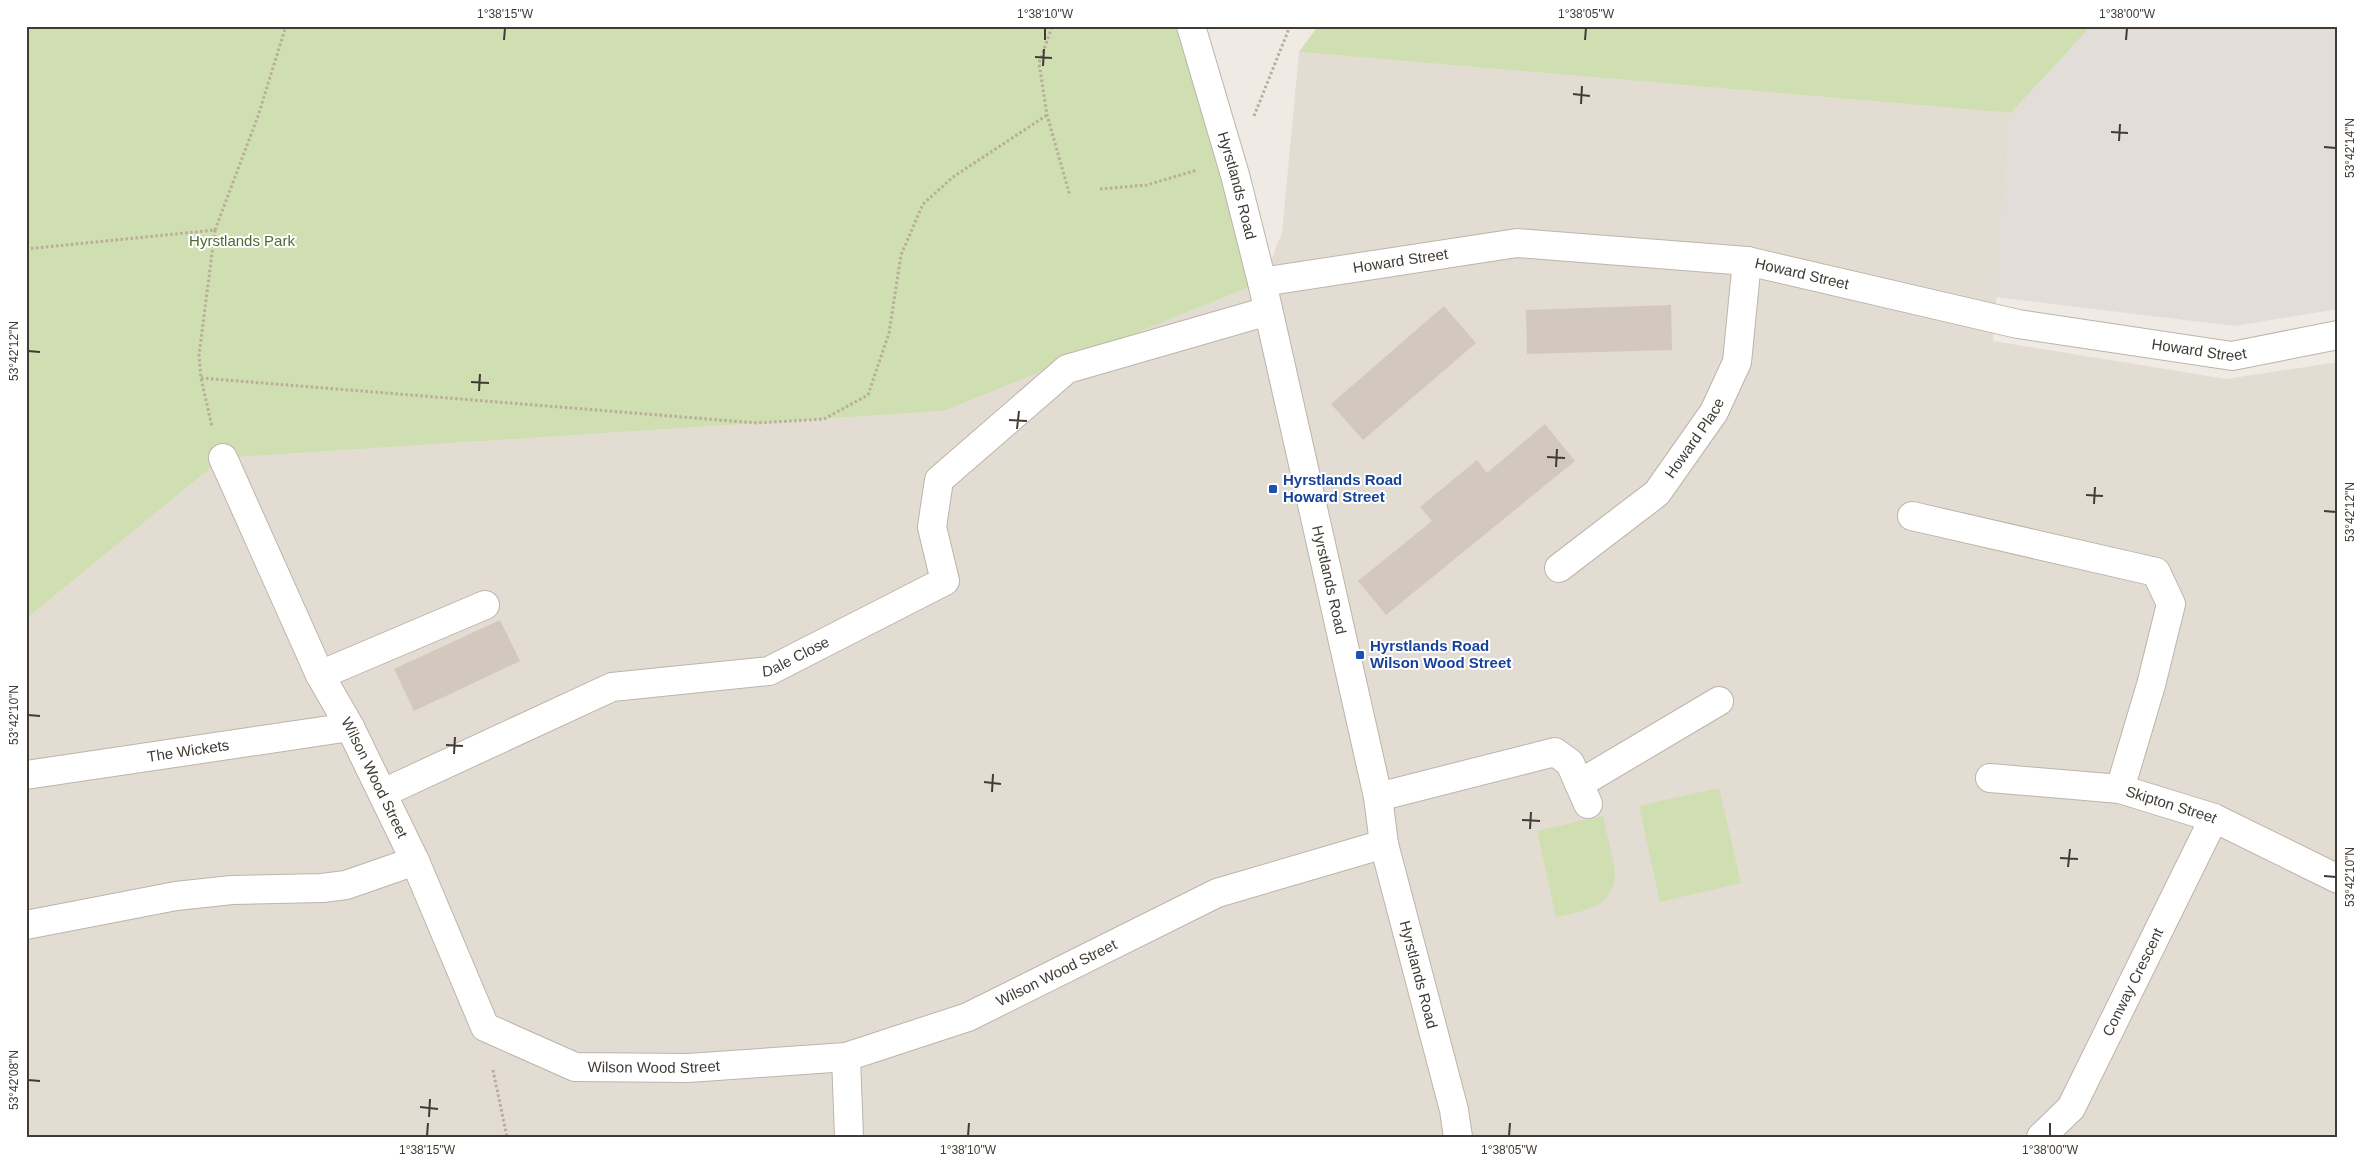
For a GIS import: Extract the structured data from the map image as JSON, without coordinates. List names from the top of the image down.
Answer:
{
  "streets": {
    "street": [
      "Hyrstlands Road",
      "Howard Street",
      "Howard Place",
      "Dale Close",
      "The Wickets",
      "Wilson Wood Street",
      "Skipton Street",
      "Conway Crescent"
    ]
  },
  "crossings": [
    ["Hyrstlands Road", "Howard Street"],
    ["Hyrstlands Road", "Dale Close"],
    ["Hyrstlands Road", "Wilson Wood Street"],
    ["Howard Street", "Howard Place"],
    ["Dale Close", "Wilson Wood Street"],
    ["The Wickets", "Wilson Wood Street"],
    ["Skipton Street", "Conway Crescent"]
  ],
  "parks": ["Hyrstlands Park"],
  "places": {
    "transit": ["Hyrstlands Road Howard Street", "Hyrstlands Road Wilson Wood Street"]
  },
  "coordinates": [
    "1°38'15\"W",
    "1°38'10\"W",
    "1°38'05\"W",
    "1°38'00\"W",
    "53°42'14\"N",
    "53°42'12\"N",
    "53°42'10\"N",
    "53°42'08\"N"
  ]
}
